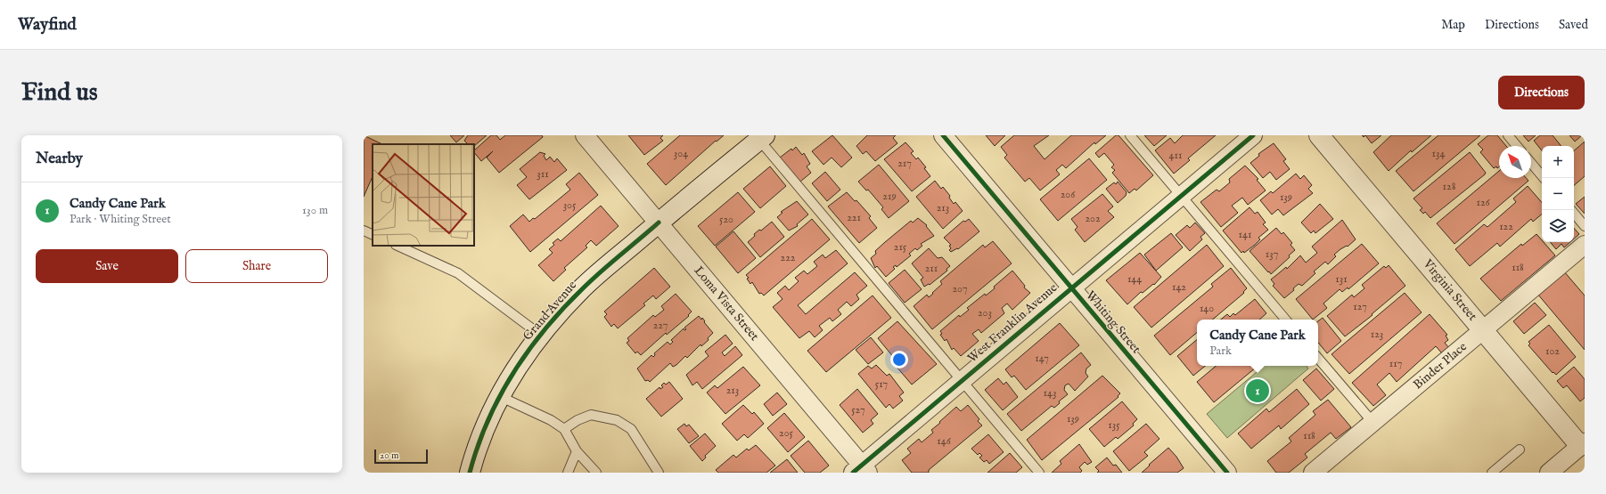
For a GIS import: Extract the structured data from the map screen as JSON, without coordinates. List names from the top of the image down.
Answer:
{
  "streets": {
    "main road": ["Virginia Street", "Grand Avenue"],
    "street": [
      "Loma Vista Street",
      "Whiting Street",
      "West Franklin Avenue",
      "Binder Place"
    ]
  },
  "crossings": [
    ["Virginia Street", "Binder Place"],
    ["Loma Vista Street", "Grand Avenue"],
    ["Loma Vista Street", "West Franklin Avenue"],
    ["Whiting Street", "West Franklin Avenue"]
  ],
  "house_numbers": [
    "304",
    "134",
    "411",
    "217",
    "311",
    "128",
    "206",
    "219",
    "139",
    "126",
    "305",
    "213",
    "221",
    "202",
    "520",
    "122",
    "141",
    "215",
    "137",
    "222",
    "118",
    "211",
    "144",
    "131",
    "142",
    "207",
    "127",
    "140",
    "203",
    "227",
    "123",
    "102",
    "147",
    "117",
    "517",
    "213",
    "143",
    "527",
    "139",
    "135",
    "205",
    "118",
    "146"
  ],
  "scale_bar": "20 m",
  "north": "top left",
  "page": {
    "header": "Wayfind",
    "nav": ["Map", "Directions", "Saved"],
    "buttons": [
      "Directions",
      ["Save", "Share"]
    ],
    "title": "Find us",
    "heading": "Nearby",
    "map_buttons": ["+", "−"],
    "list": [
      {
        "mark": "1",
        "name": "Candy Cane Park",
        "note": "Park · Whiting Street",
        "value": "130 m"
      }
    ],
    "popup": ["Candy Cane Park", "Park"],
    "pins": "1",
    "scale": "20 m"
  }
}
